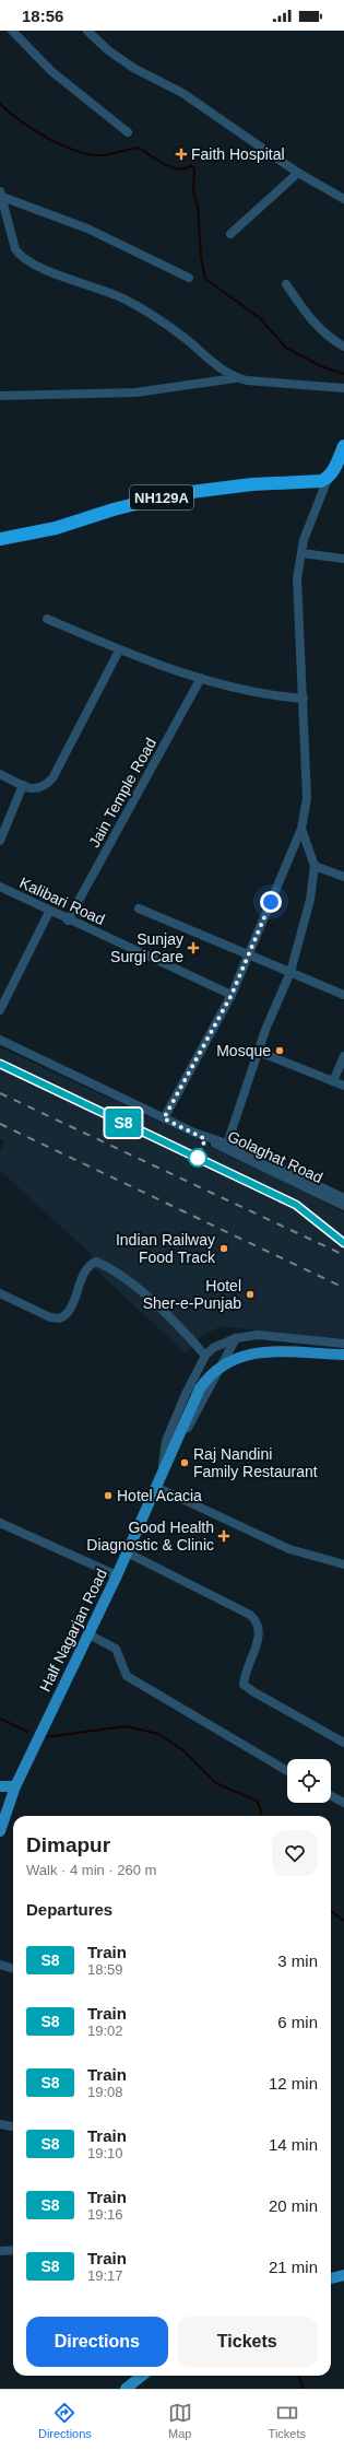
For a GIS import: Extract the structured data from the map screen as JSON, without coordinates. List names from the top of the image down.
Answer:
{
  "streets": {
    "highway": ["NH129A"],
    "main road": ["Half Nagarjan Road"],
    "street": ["Jain Temple Road", "Kalibari Road", "Golaghat Road"]
  },
  "crossings": [
    ["Jain Temple Road", "Kalibari Road"]
  ],
  "places": {
    "health": ["Faith Hospital", "Sunjay Surgi Care", "Good Health Diagnostic & Clinic"],
    "other": [
      "Mosque",
      "Indian Railway Food Track",
      "Hotel Sher-e-Punjab",
      "Raj Nandini Family Restaurant",
      "Hotel Acacia"
    ]
  },
  "page": {
    "status": "18:56",
    "on_map": "S8",
    "heading": [
      ["Dimapur", "Walk · 4 min · 260 m"],
      "Departures"
    ],
    "list": [
      {
        "mark": "S8",
        "name": "Train",
        "note": "18:59",
        "value": "3 min"
      },
      {
        "mark": "S8",
        "name": "Train",
        "note": "19:02",
        "value": "6 min"
      },
      {
        "mark": "S8",
        "name": "Train",
        "note": "19:08",
        "value": "12 min"
      },
      {
        "mark": "S8",
        "name": "Train",
        "note": "19:10",
        "value": "14 min"
      },
      {
        "mark": "S8",
        "name": "Train",
        "note": "19:16",
        "value": "20 min"
      },
      {
        "mark": "S8",
        "name": "Train",
        "note": "19:17",
        "value": "21 min"
      }
    ],
    "buttons": ["Directions", "Tickets"],
    "tabs": ["Directions", "Map", "Tickets"]
  }
}
